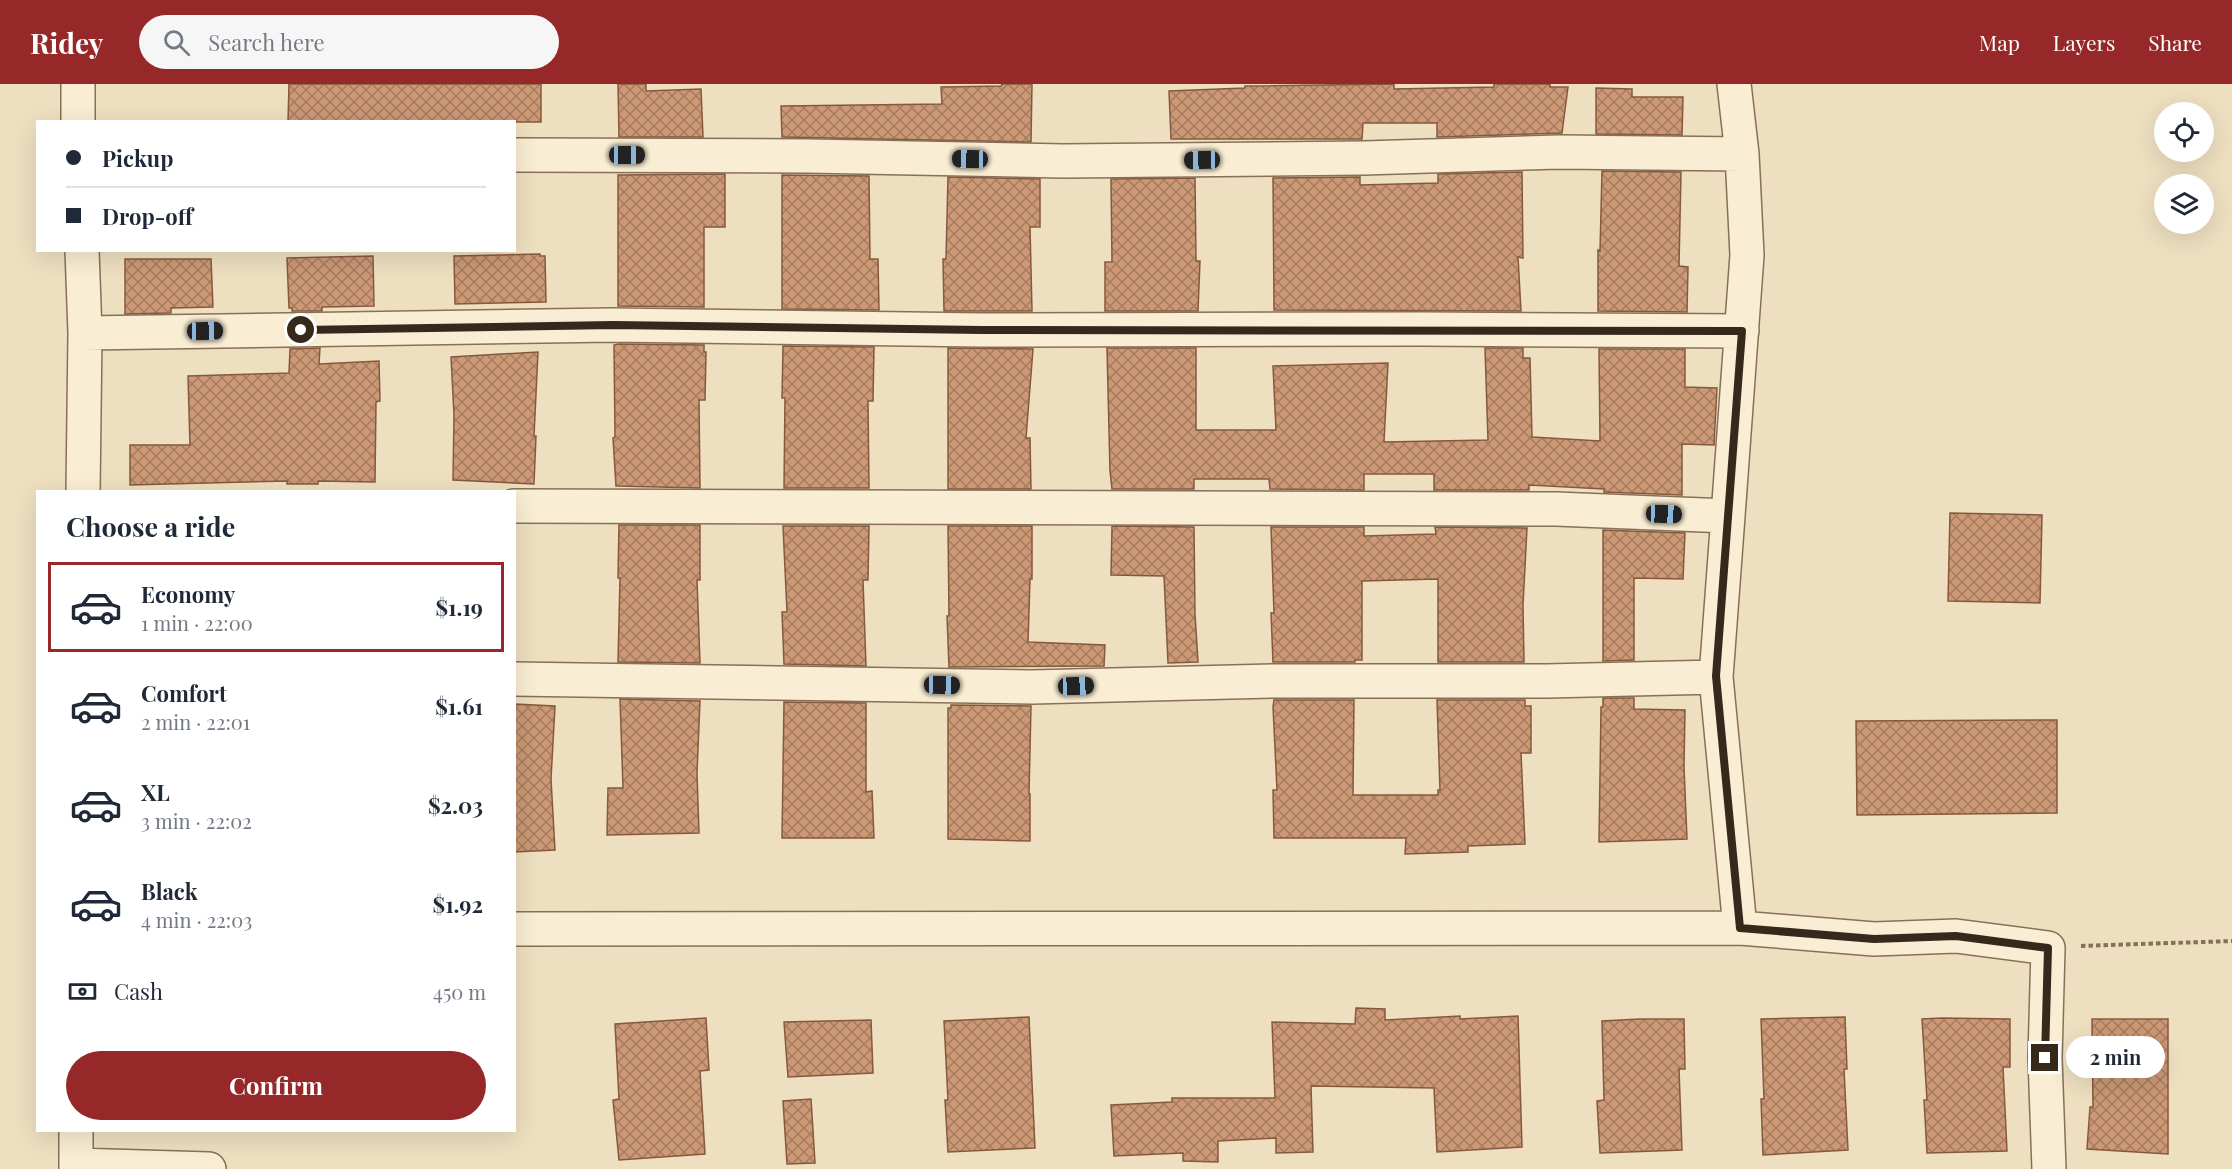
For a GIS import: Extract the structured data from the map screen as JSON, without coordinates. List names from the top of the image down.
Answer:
{
  "page": {
    "header": "Ridey",
    "search": "Search here",
    "nav": ["Map", "Layers", "Share"],
    "banner": ["Pickup", "Drop-off"],
    "heading": "Choose a ride",
    "list": [
      {
        "name": "Economy",
        "note": "1 min · 22:00",
        "value": "$1.19"
      },
      {
        "name": "Comfort",
        "note": "2 min · 22:01",
        "value": "$1.61"
      },
      {
        "name": "XL",
        "note": "3 min · 22:02",
        "value": "$2.03"
      },
      {
        "name": "Black",
        "note": "4 min · 22:03",
        "value": "$1.92"
      }
    ],
    "pay": ["Cash", "450 m"],
    "bubble": "2 min",
    "buttons": "Confirm"
  }
}
